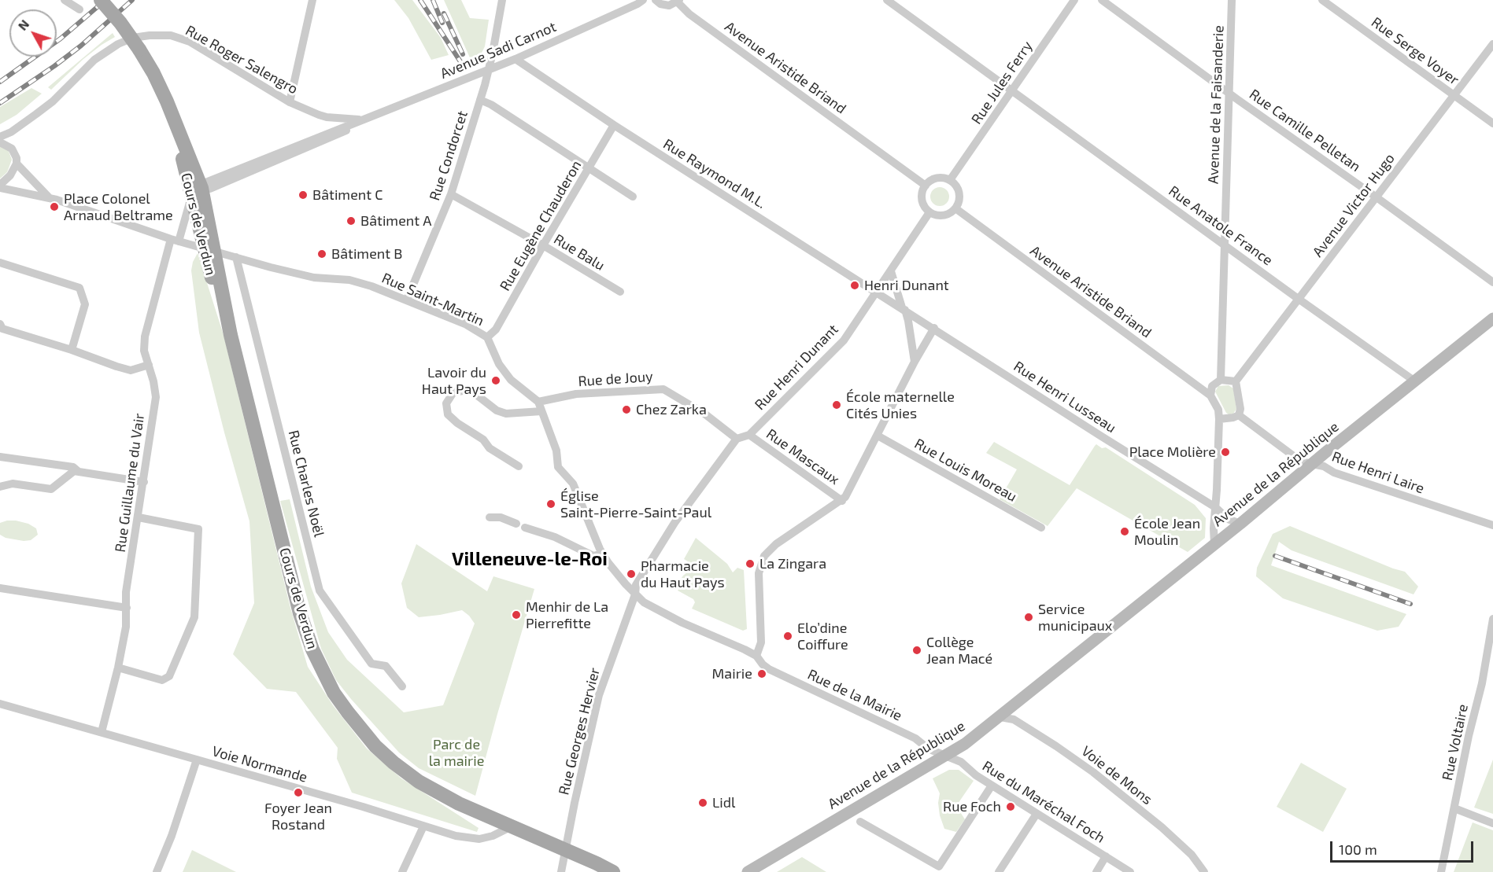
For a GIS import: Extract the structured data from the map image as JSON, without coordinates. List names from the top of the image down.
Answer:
{
  "streets": {
    "main road": ["Cours de Verdun", "Avenue de la République"],
    "street": [
      "Avenue Sadi Carnot",
      "Rue Serge Voyer",
      "Rue Roger Salengro",
      "Avenue Aristide Briand",
      "Rue Jules Ferry",
      "Avenue de la Faisanderie",
      "Rue Camille Pelletan",
      "Rue Condorcet",
      "Rue Raymond M.L.",
      "Avenue Victor Hugo",
      "Rue Eugène Chauderon",
      "Rue Anatole France",
      "Rue Balu",
      "Rue Saint-Martin",
      "Rue Henri Dunant",
      "Rue de Jouy",
      "Rue Henri Lusseau",
      "Rue Mascaux",
      "Rue Louis Moreau",
      "Rue Henri Laire",
      "Rue Guillaume du Vair",
      "Rue Charles Noël",
      "Rue de la Mairie",
      "Rue Georges Hervier",
      "Rue Voltaire",
      "Voie Normande",
      "Voie de Mons",
      "Rue du Maréchal Foch"
    ]
  },
  "crossings": [
    ["Avenue Sadi Carnot", "Rue Roger Salengro"],
    ["Avenue Sadi Carnot", "Rue Condorcet"],
    ["Avenue Sadi Carnot", "Rue Raymond M.L."],
    ["Avenue Sadi Carnot", "Cours de Verdun"],
    ["Avenue Sadi Carnot", "Rue Guillaume du Vair"],
    ["Rue Serge Voyer", "Avenue Victor Hugo"],
    ["Avenue Aristide Briand", "Rue Jules Ferry"],
    ["Rue Jules Ferry", "Rue Anatole France"],
    ["Avenue de la Faisanderie", "Rue Camille Pelletan"],
    ["Avenue de la Faisanderie", "Rue Anatole France"],
    ["Rue Camille Pelletan", "Avenue Victor Hugo"],
    ["Rue Condorcet", "Rue Balu"],
    ["Rue Condorcet", "Rue Saint-Martin"],
    ["Rue Raymond M.L.", "Rue Eugène Chauderon"],
    ["Rue Raymond M.L.", "Rue Henri Dunant"],
    ["Rue Raymond M.L.", "Rue Henri Lusseau"],
    ["Avenue Victor Hugo", "Rue Anatole France"],
    ["Cours de Verdun", "Rue Saint-Martin"],
    ["Cours de Verdun", "Rue Guillaume du Vair"],
    ["Cours de Verdun", "Rue Georges Hervier"],
    ["Cours de Verdun", "Voie Normande"],
    ["Rue Eugène Chauderon", "Rue Balu"],
    ["Rue Eugène Chauderon", "Rue Saint-Martin"],
    ["Rue Anatole France", "Avenue de la République"],
    ["Rue Saint-Martin", "Rue de Jouy"],
    ["Rue Saint-Martin", "Rue Guillaume du Vair"],
    ["Rue Saint-Martin", "Rue Charles Noël"],
    ["Rue Henri Dunant", "Rue Mascaux"],
    ["Rue de Jouy", "Rue Georges Hervier"],
    ["Rue Henri Laire", "Avenue de la République"],
    ["Avenue de la République", "Rue de la Mairie"],
    ["Avenue de la République", "Voie de Mons"],
    ["Avenue de la République", "Rue du Maréchal Foch"],
    ["Rue Guillaume du Vair", "Voie Normande"],
    ["Rue de la Mairie", "Rue Georges Hervier"],
    ["Rue de la Mairie", "Rue du Maréchal Foch"]
  ],
  "districts": ["Villeneuve-le-Roi"],
  "parks": ["Parc de la mairie"],
  "places": [
    "Bâtiment C",
    "Place Colonel Arnaud Beltrame",
    "Bâtiment A",
    "Bâtiment B",
    "Henri Dunant",
    "Lavoir du Haut Pays",
    "École maternelle Cités Unies",
    "Chez Zarka",
    "Place Molière",
    "Église Saint-Pierre-Saint-Paul",
    "École Jean Moulin",
    "La Zingara",
    "Pharmacie du Haut Pays",
    "Menhir de La Pierrefitte",
    "Service municipaux",
    "Elo’dine Coiffure",
    "Collège Jean Macé",
    "Mairie",
    "Foyer Jean Rostand",
    "Lidl",
    "Rue Foch"
  ],
  "scale_bar": "100 m",
  "north": "top left"
}
